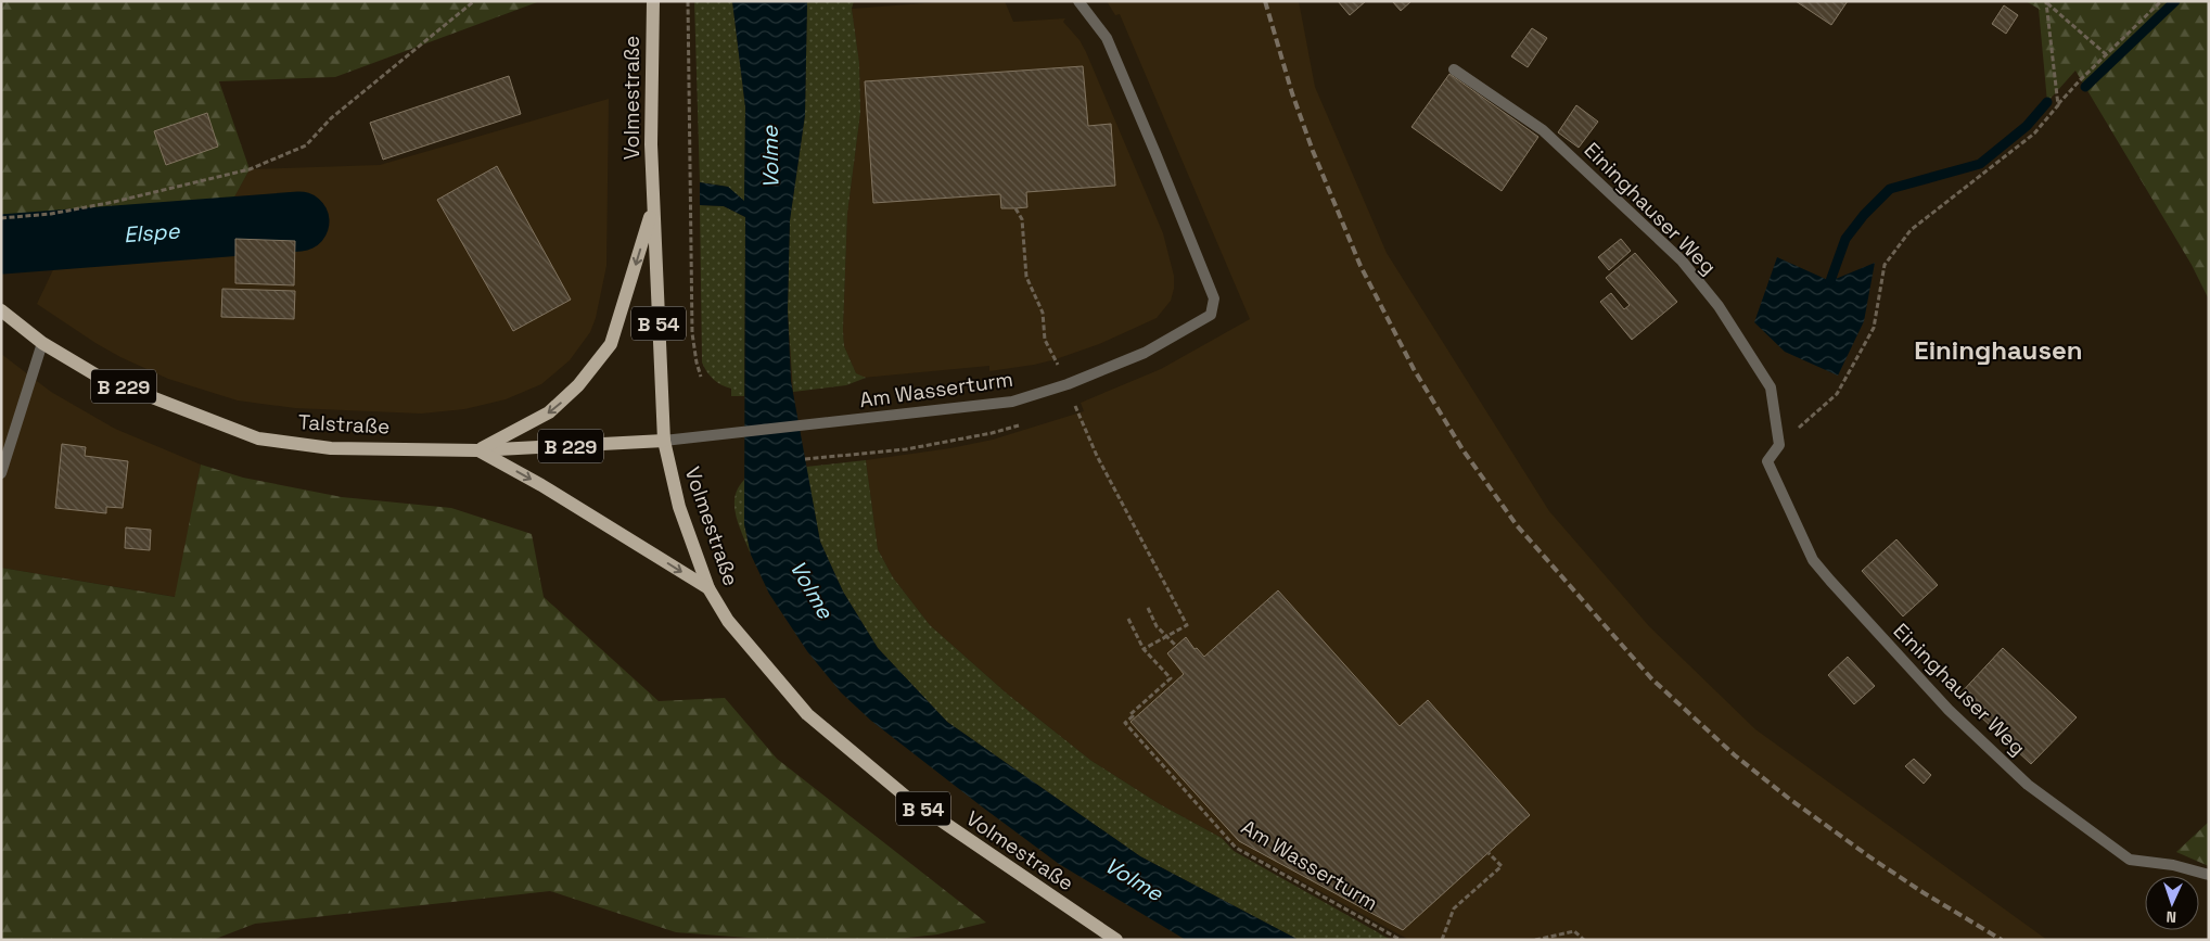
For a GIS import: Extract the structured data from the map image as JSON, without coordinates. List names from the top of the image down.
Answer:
{
  "streets": {
    "main road": [
      "Volmestraße",
      "B 54",
      "B 229",
      "Talstraße"
    ],
    "street": ["Eininghauser Weg", "Am Wasserturm"]
  },
  "crossings": [
    ["Volmestraße", "Am Wasserturm"],
    ["Volmestraße", "Talstraße"],
    ["Am Wasserturm", "Talstraße"]
  ],
  "districts": ["Eininghausen"],
  "water": ["Volme", "Elspe"],
  "north": "bottom"
}
